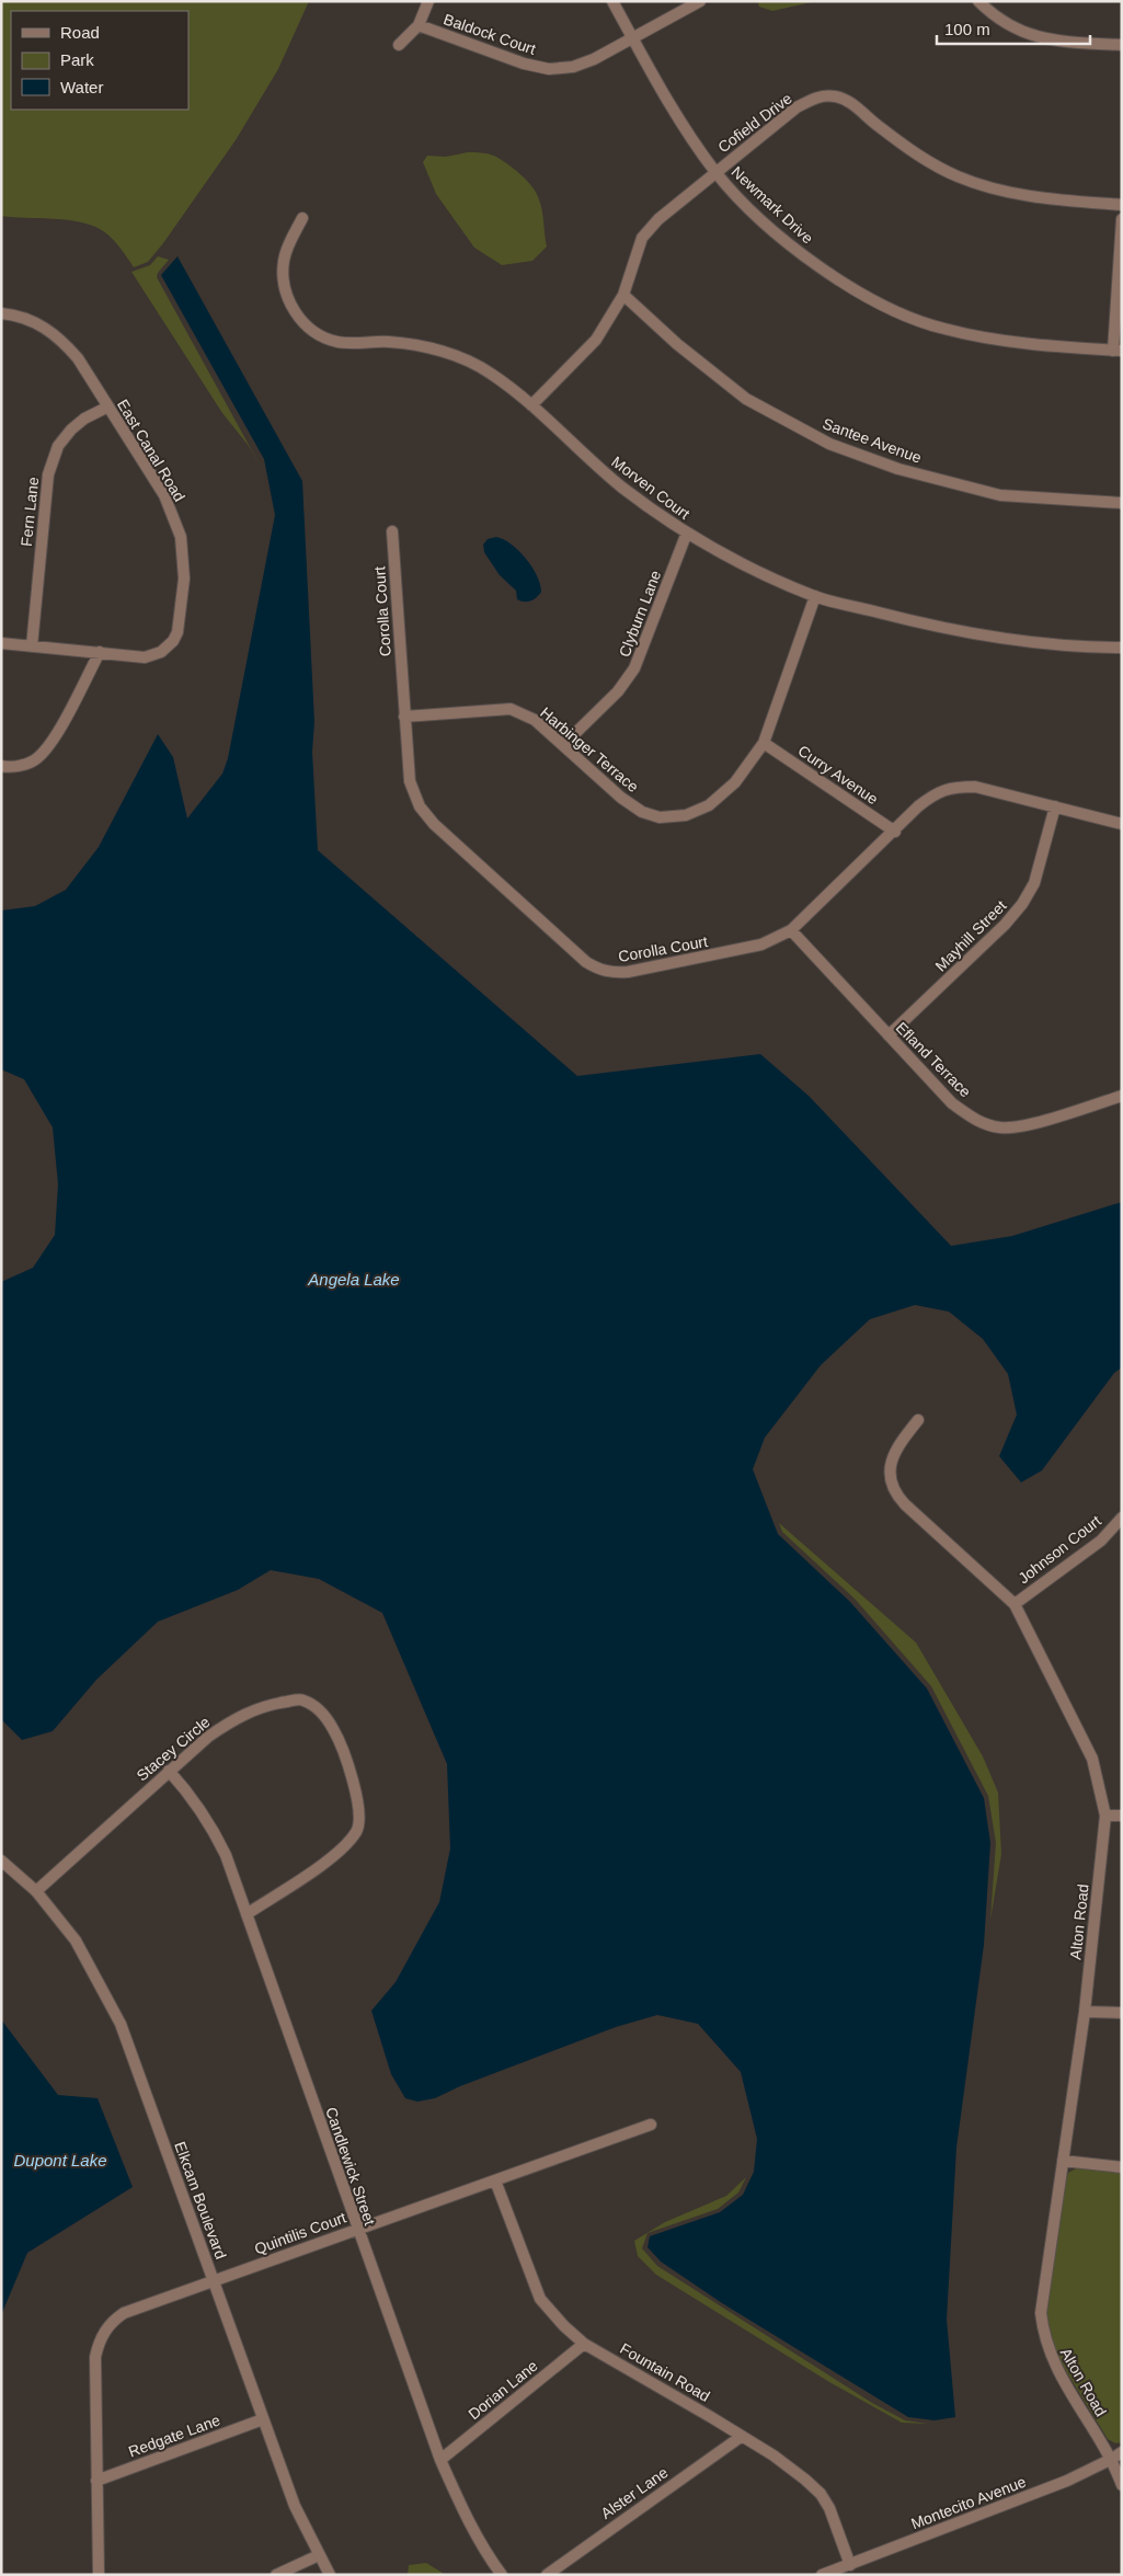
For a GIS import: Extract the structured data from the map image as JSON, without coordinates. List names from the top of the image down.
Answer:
{
  "streets": {
    "street": [
      "Baldock Court",
      "Cofield Drive",
      "Newmark Drive",
      "Santee Avenue",
      "East Canal Road",
      "Morven Court",
      "Fern Lane",
      "Corolla Court",
      "Clyburn Lane",
      "Harbinger Terrace",
      "Curry Avenue",
      "Mayhill Street",
      "Efland Terrace",
      "Johnson Court",
      "Stacey Circle",
      "Alton Road",
      "Candlewick Street",
      "Elkcam Boulevard",
      "Quintilis Court",
      "Fountain Road",
      "Dorian Lane",
      "Redgate Lane",
      "Alster Lane",
      "Montecito Avenue"
    ]
  },
  "crossings": [
    ["Baldock Court", "Newmark Drive"],
    ["Cofield Drive", "Newmark Drive"],
    ["Cofield Drive", "Santee Avenue"],
    ["Cofield Drive", "Morven Court"],
    ["East Canal Road", "Fern Lane"],
    ["Morven Court", "Clyburn Lane"],
    ["Morven Court", "Harbinger Terrace"],
    ["Corolla Court", "Harbinger Terrace"],
    ["Corolla Court", "Curry Avenue"],
    ["Corolla Court", "Mayhill Street"],
    ["Corolla Court", "Efland Terrace"],
    ["Clyburn Lane", "Harbinger Terrace"],
    ["Harbinger Terrace", "Curry Avenue"],
    ["Mayhill Street", "Efland Terrace"],
    ["Johnson Court", "Alton Road"],
    ["Stacey Circle", "Candlewick Street"],
    ["Stacey Circle", "Elkcam Boulevard"],
    ["Alton Road", "Montecito Avenue"],
    ["Candlewick Street", "Quintilis Court"],
    ["Candlewick Street", "Dorian Lane"],
    ["Elkcam Boulevard", "Quintilis Court"],
    ["Elkcam Boulevard", "Redgate Lane"],
    ["Quintilis Court", "Fountain Road"],
    ["Quintilis Court", "Redgate Lane"],
    ["Fountain Road", "Dorian Lane"],
    ["Fountain Road", "Alster Lane"],
    ["Fountain Road", "Montecito Avenue"]
  ],
  "water": ["Angela Lake", "Dupont Lake"],
  "legend": ["Road", "Park", "Water"],
  "scale_bar": "100 m"
}
